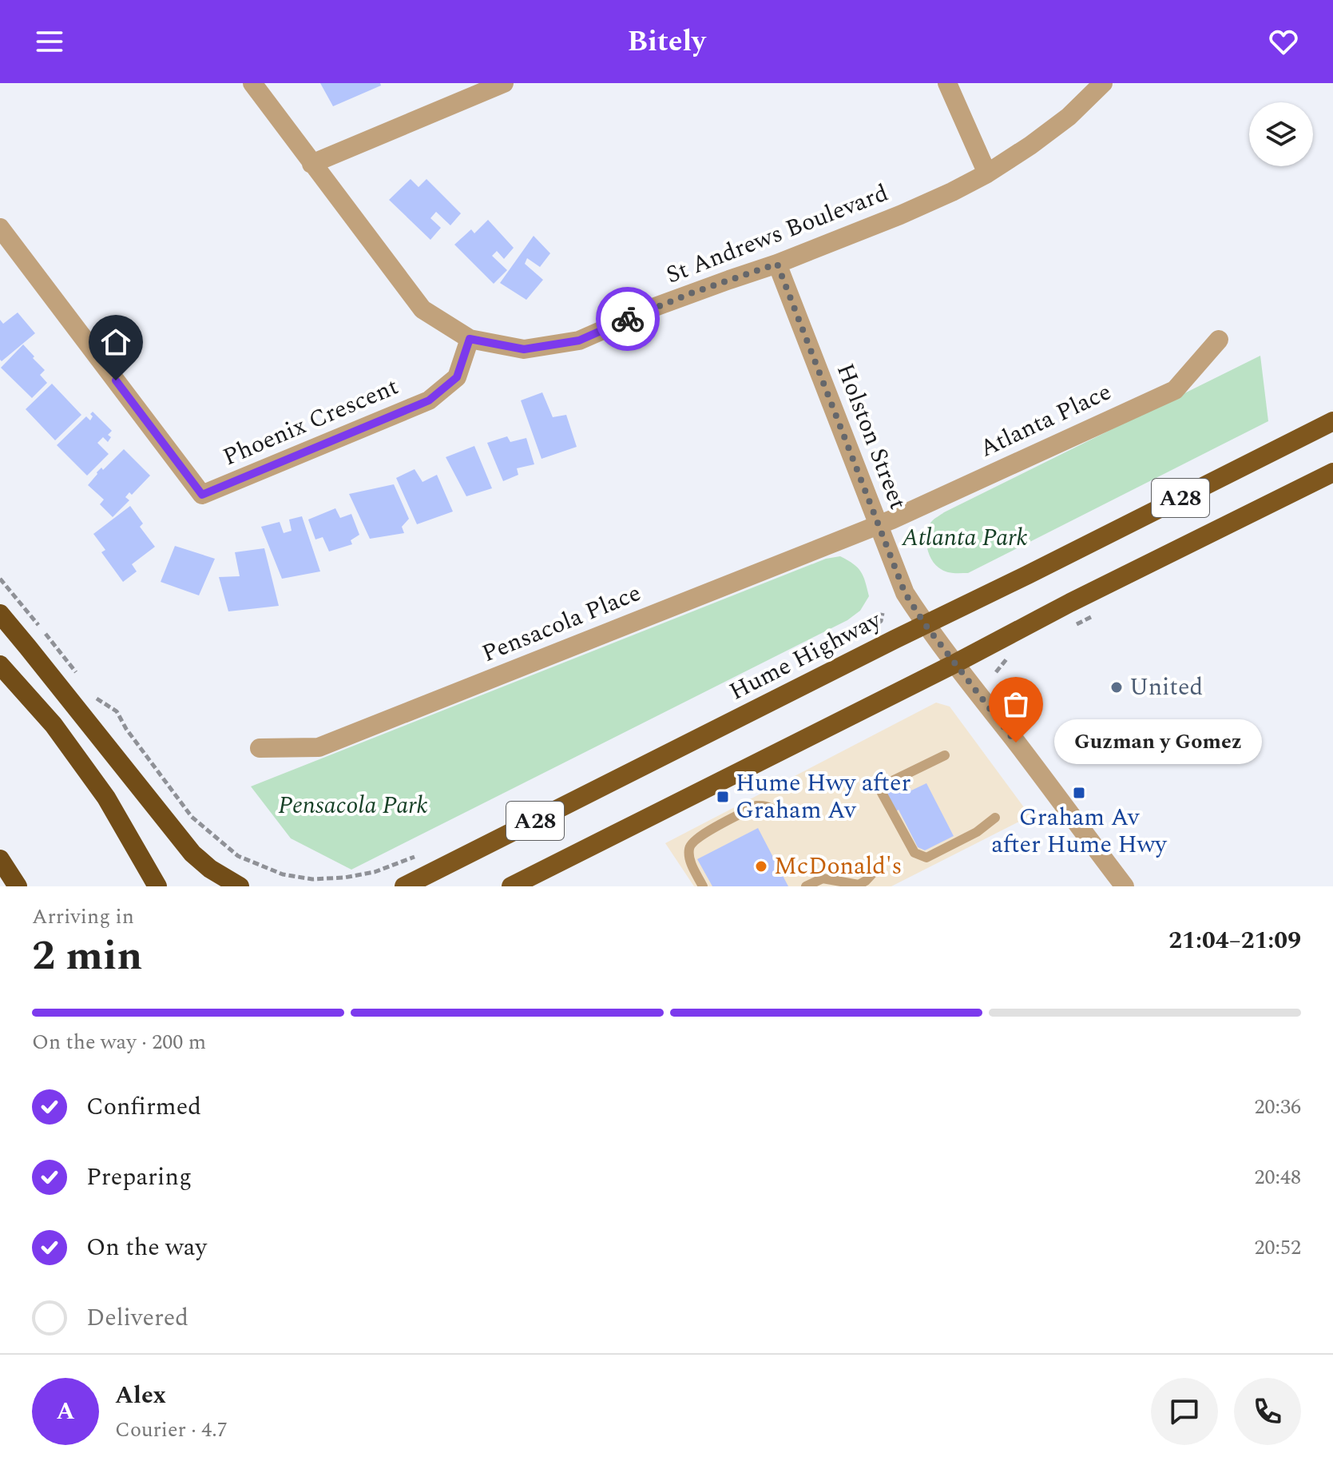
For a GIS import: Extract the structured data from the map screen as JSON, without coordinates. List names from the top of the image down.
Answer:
{
  "streets": {
    "highway": ["A28", "Hume Highway"],
    "street": [
      "St Andrews Boulevard",
      "Atlanta Place",
      "Phoenix Crescent",
      "Holston Street",
      "Pensacola Place"
    ]
  },
  "crossings": [
    ["St Andrews Boulevard", "Phoenix Crescent"],
    ["St Andrews Boulevard", "Holston Street"],
    ["Atlanta Place", "Holston Street"],
    ["Atlanta Place", "Pensacola Place"],
    ["Holston Street", "A28"],
    ["Holston Street", "Pensacola Place"],
    ["Holston Street", "Hume Highway"]
  ],
  "parks": ["Atlanta Park", "Pensacola Park"],
  "places": {
    "other": ["United", "Guzman y Gomez", "McDonald's"],
    "transit": ["Graham Av after Hume Hwy", "Hume Hwy after Graham Av"]
  },
  "page": {
    "header": "Bitely",
    "bubble": "Guzman y Gomez",
    "heading": ["2 min", "Arriving in", "21:04–21:09"],
    "panel": ["Alex", "Courier · 4.7"],
    "bar": "On the way · 200 m",
    "list": [
      ["Confirmed", "20:36"],
      ["Preparing", "20:48"],
      ["On the way", "20:52"],
      "Delivered"
    ],
    "round": "A"
  }
}
